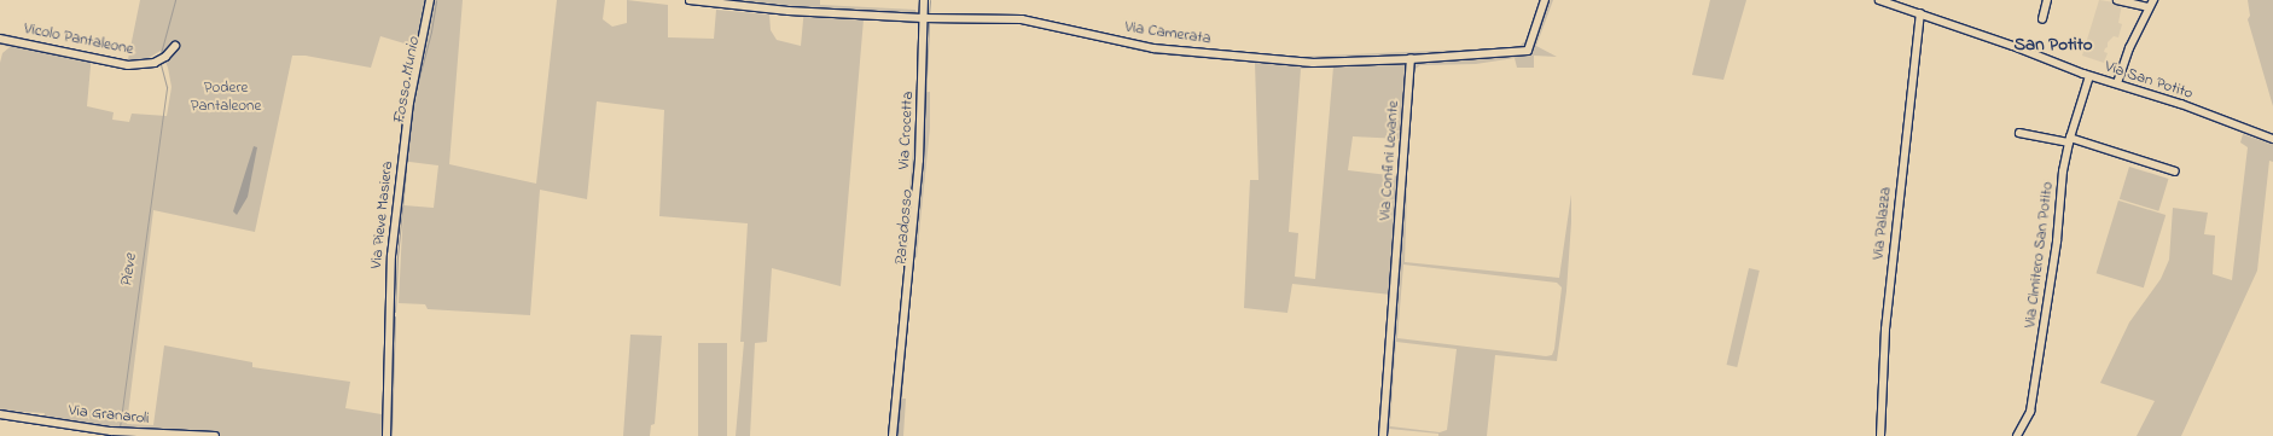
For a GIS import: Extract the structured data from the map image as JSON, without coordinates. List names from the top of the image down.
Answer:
{
  "streets": {
    "street": [
      "Via Camerata",
      "Vicolo Pantaleone",
      "Via San Potito",
      "Via Crocetta",
      "Via Confini Levante",
      "Via Pieve Masiera",
      "Via Palazza",
      "Via Cimitero San Potito",
      "Via Granaroli"
    ]
  },
  "crossings": [
    ["Via Camerata", "Via Crocetta"],
    ["Via Camerata", "Via Confini Levante"],
    ["Via San Potito", "Via Palazza"],
    ["Via San Potito", "Via Cimitero San Potito"]
  ],
  "districts": ["San Potito"],
  "water": ["Fosso Munio", "Paradosso", "Pieve"],
  "parks": ["Podere Pantaleone"]
}
